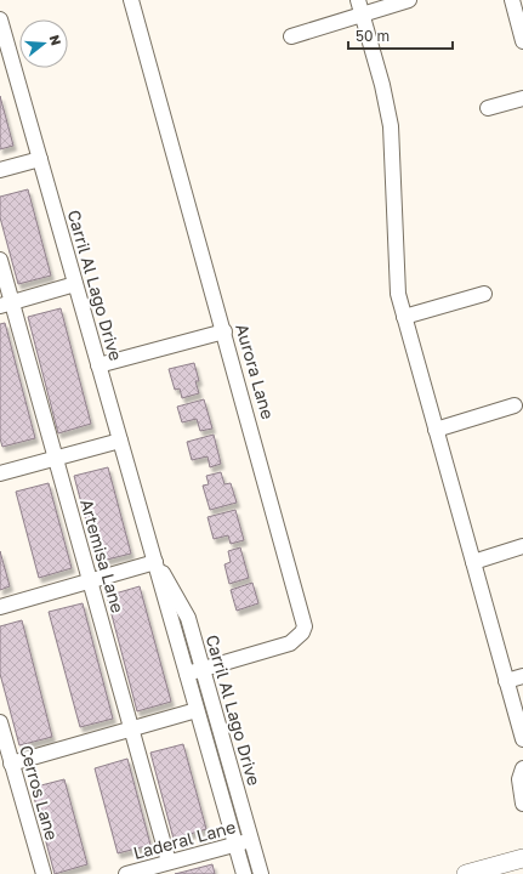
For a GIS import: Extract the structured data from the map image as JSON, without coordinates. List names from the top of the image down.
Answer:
{
  "streets": {
    "street": [
      "Carril Al Lago Drive",
      "Aurora Lane",
      "Artemisa Lane",
      "Cerros Lane",
      "Laderal Lane"
    ]
  },
  "crossings": [
    ["Carril Al Lago Drive", "Aurora Lane"],
    ["Carril Al Lago Drive", "Laderal Lane"],
    ["Artemisa Lane", "Laderal Lane"]
  ],
  "scale_bar": "50 m",
  "north": "right"
}
